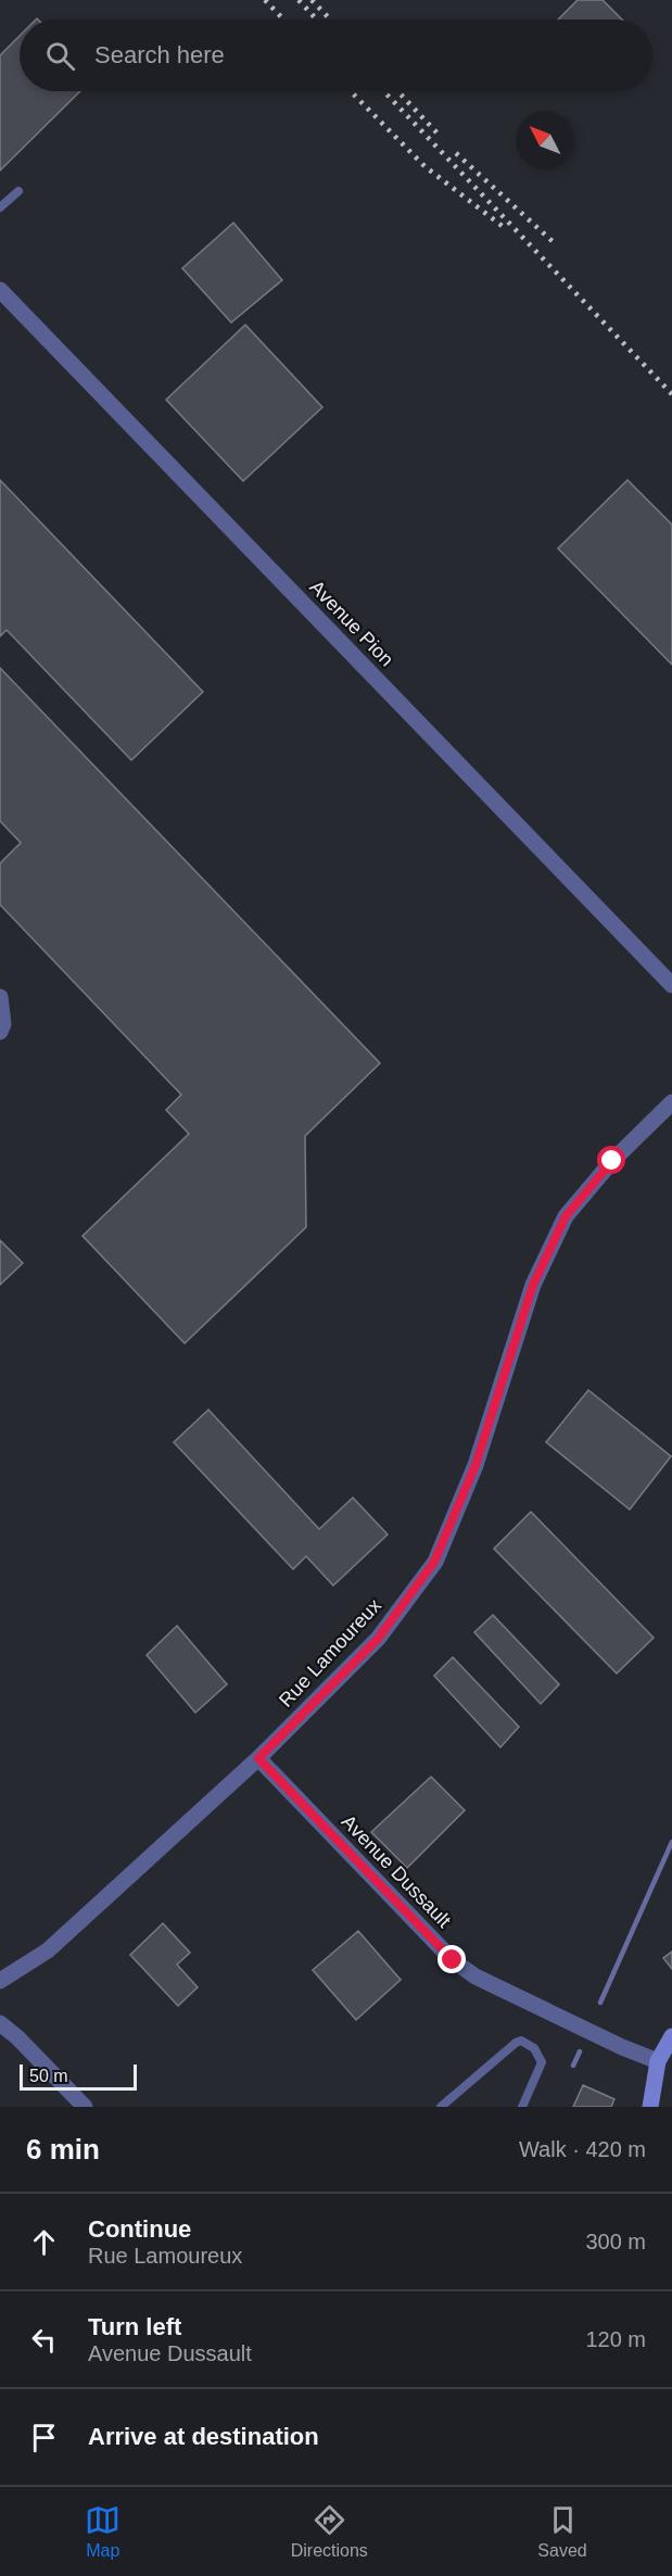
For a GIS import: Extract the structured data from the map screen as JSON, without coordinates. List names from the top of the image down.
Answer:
{
  "streets": {
    "street": ["Avenue Pion", "Rue Lamoureux", "Avenue Dussault"]
  },
  "crossings": [
    ["Rue Lamoureux", "Avenue Dussault"]
  ],
  "scale_bar": "50 m",
  "north": "top left",
  "page": {
    "search": "Search here",
    "scale": "50 m",
    "heading": ["6 min", "Walk · 420 m"],
    "list": [
      ["Continue", "Rue Lamoureux", "300 m"],
      ["Turn left", "Avenue Dussault", "120 m"],
      "Arrive at destination"
    ],
    "nav": ["Map", "Directions", "Saved"]
  }
}
